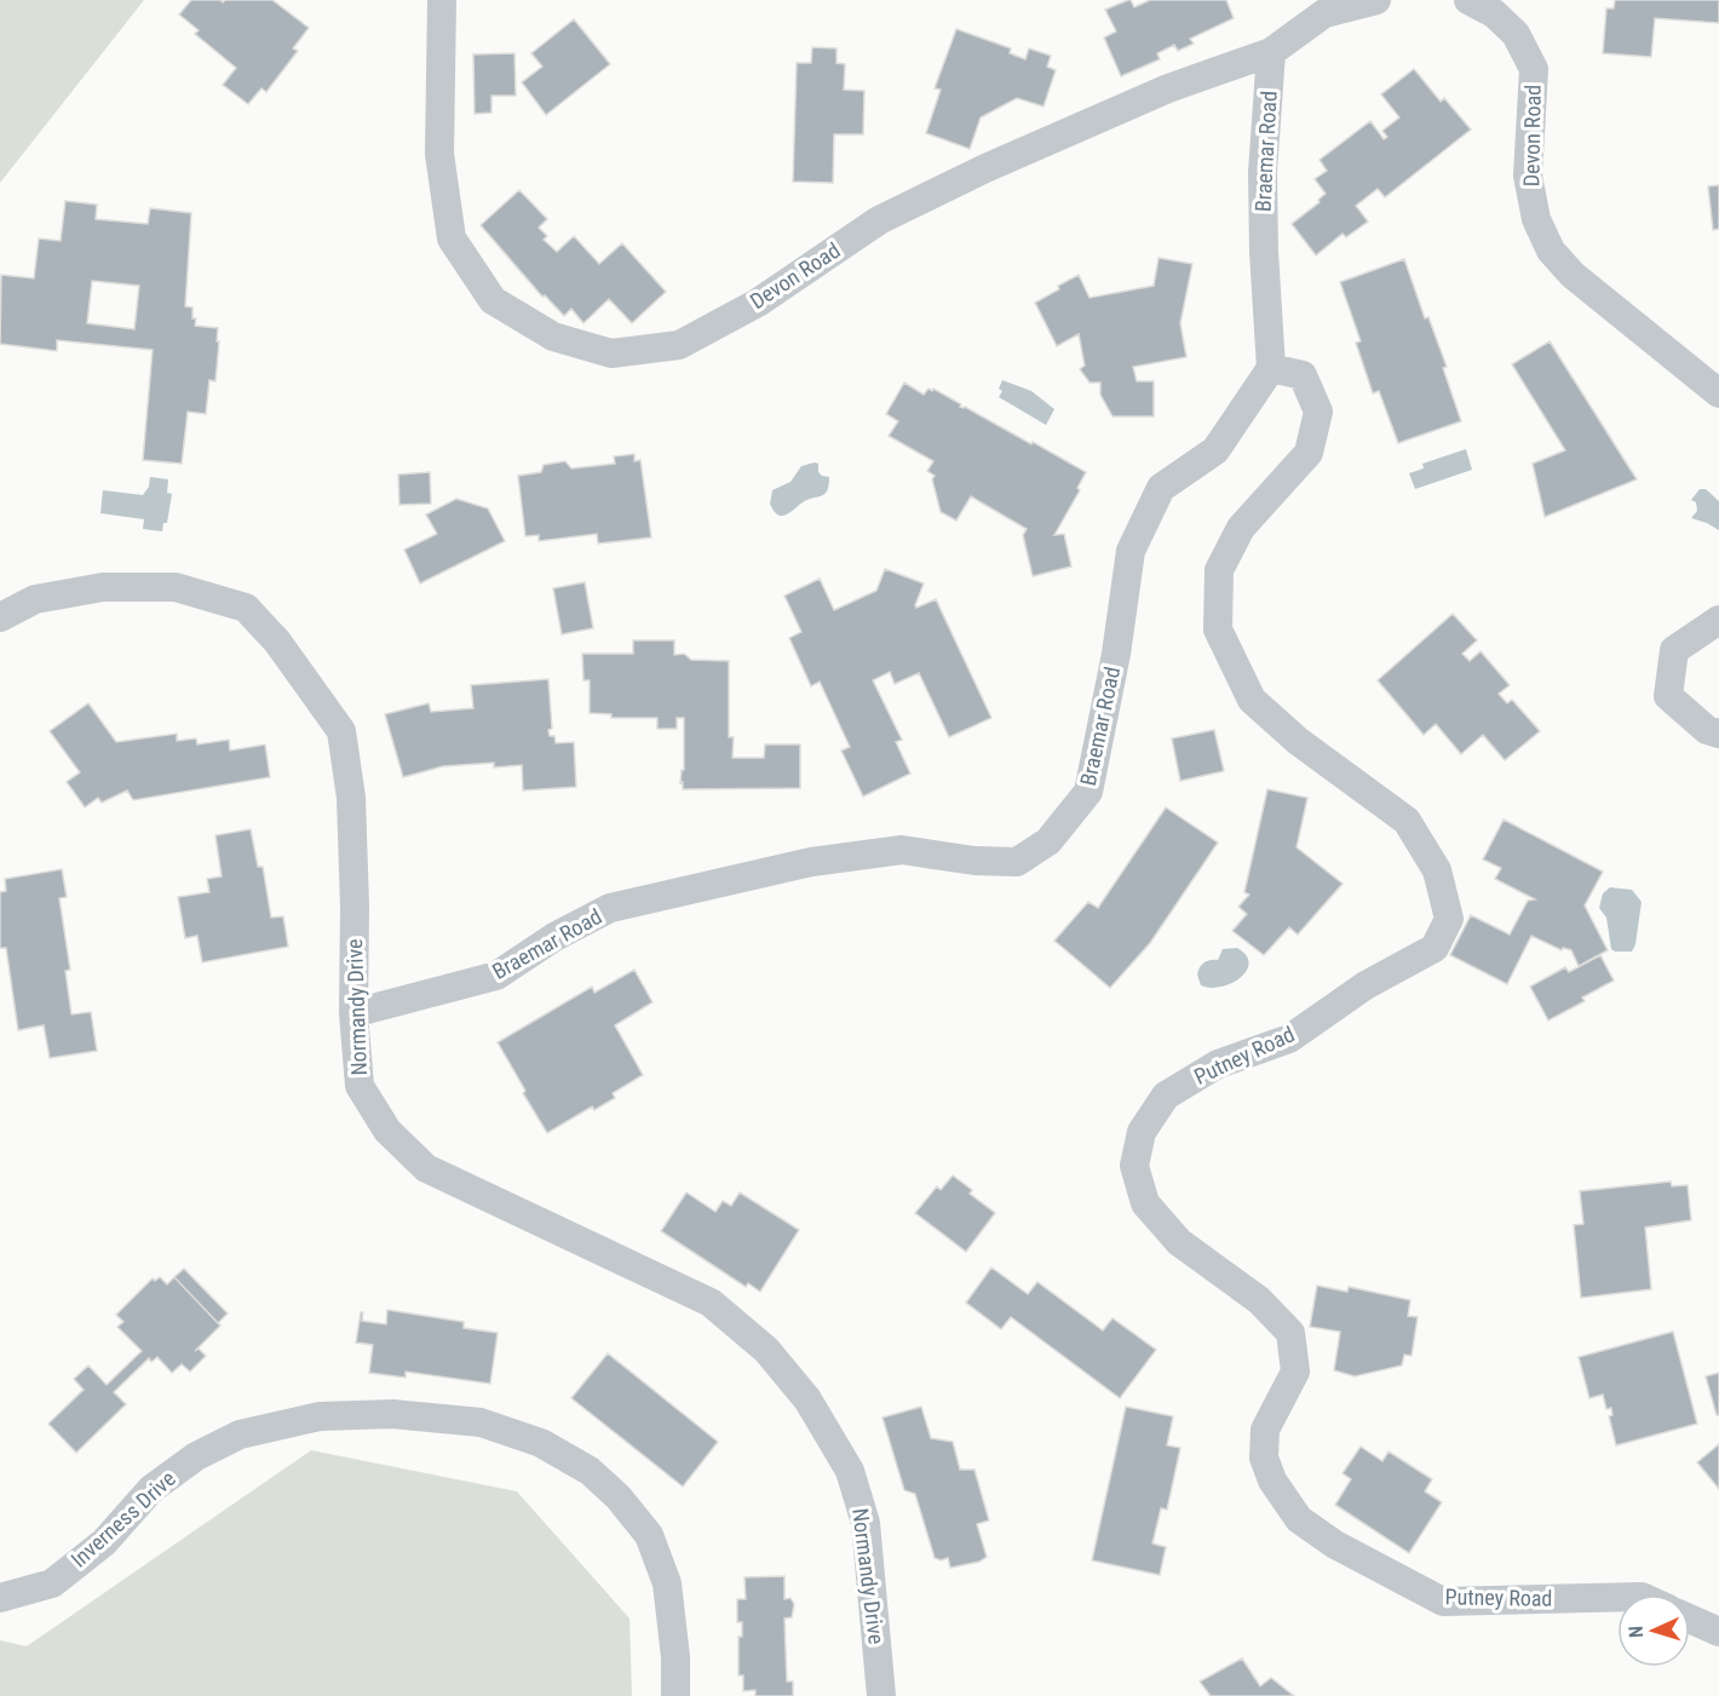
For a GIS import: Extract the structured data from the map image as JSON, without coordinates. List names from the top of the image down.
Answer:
{
  "streets": {
    "street": [
      "Devon Road",
      "Braemar Road",
      "Normandy Drive",
      "Putney Road",
      "Inverness Drive"
    ]
  },
  "crossings": [
    ["Devon Road", "Braemar Road"],
    ["Braemar Road", "Normandy Drive"],
    ["Braemar Road", "Putney Road"]
  ],
  "north": "left"
}
